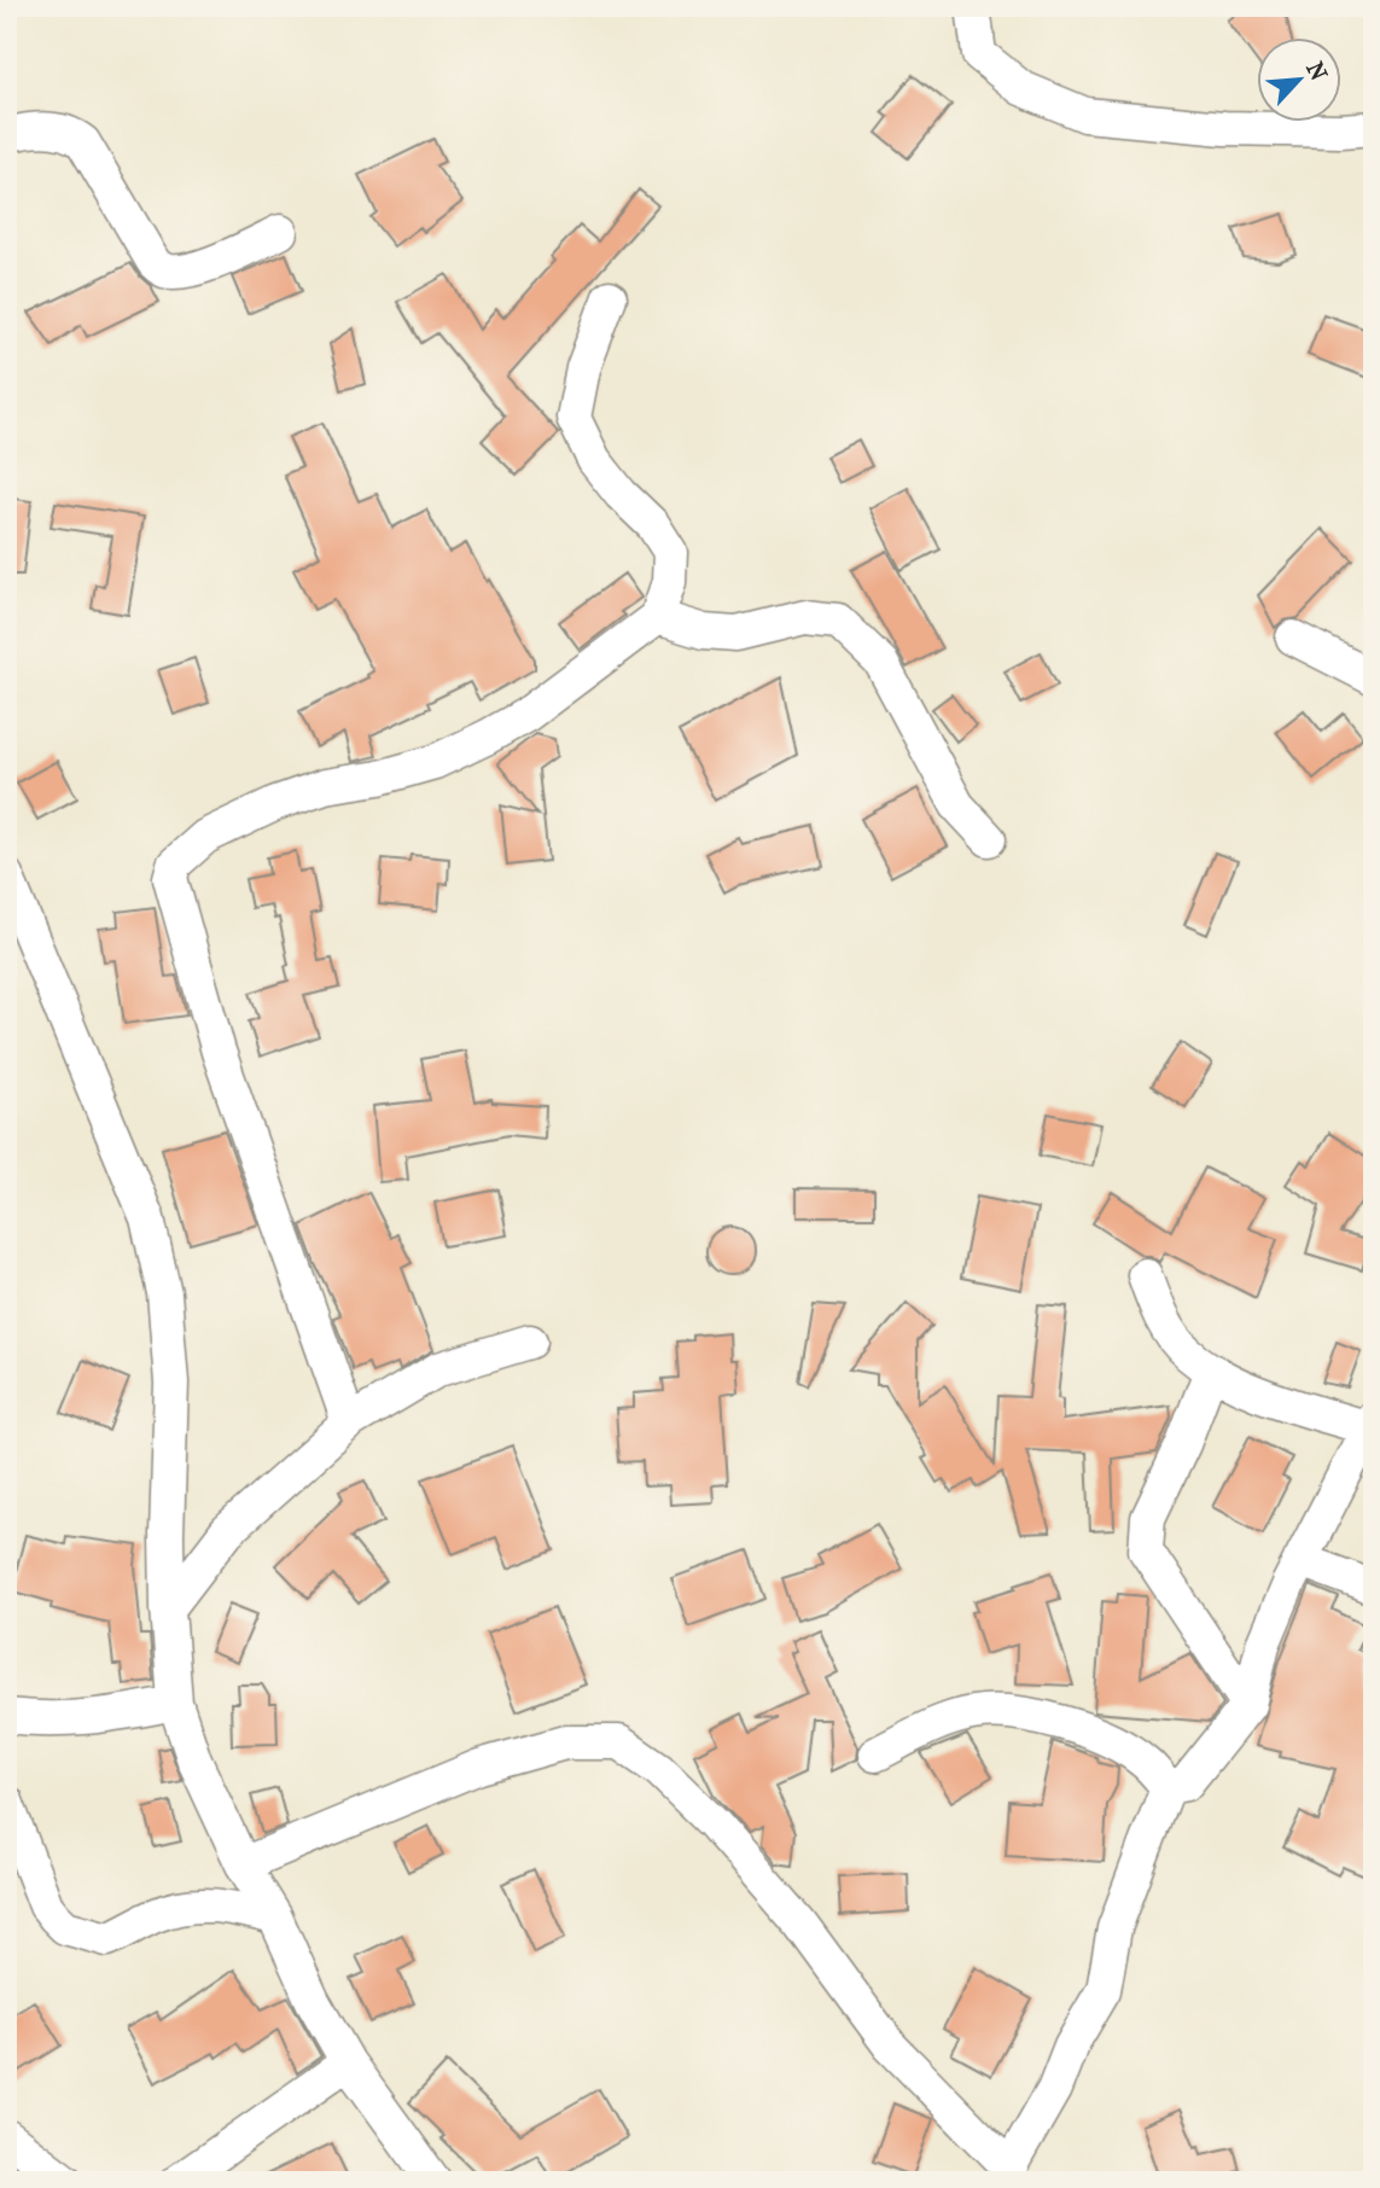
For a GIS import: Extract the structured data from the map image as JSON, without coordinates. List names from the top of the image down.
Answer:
{
  "north": "top right"
}
